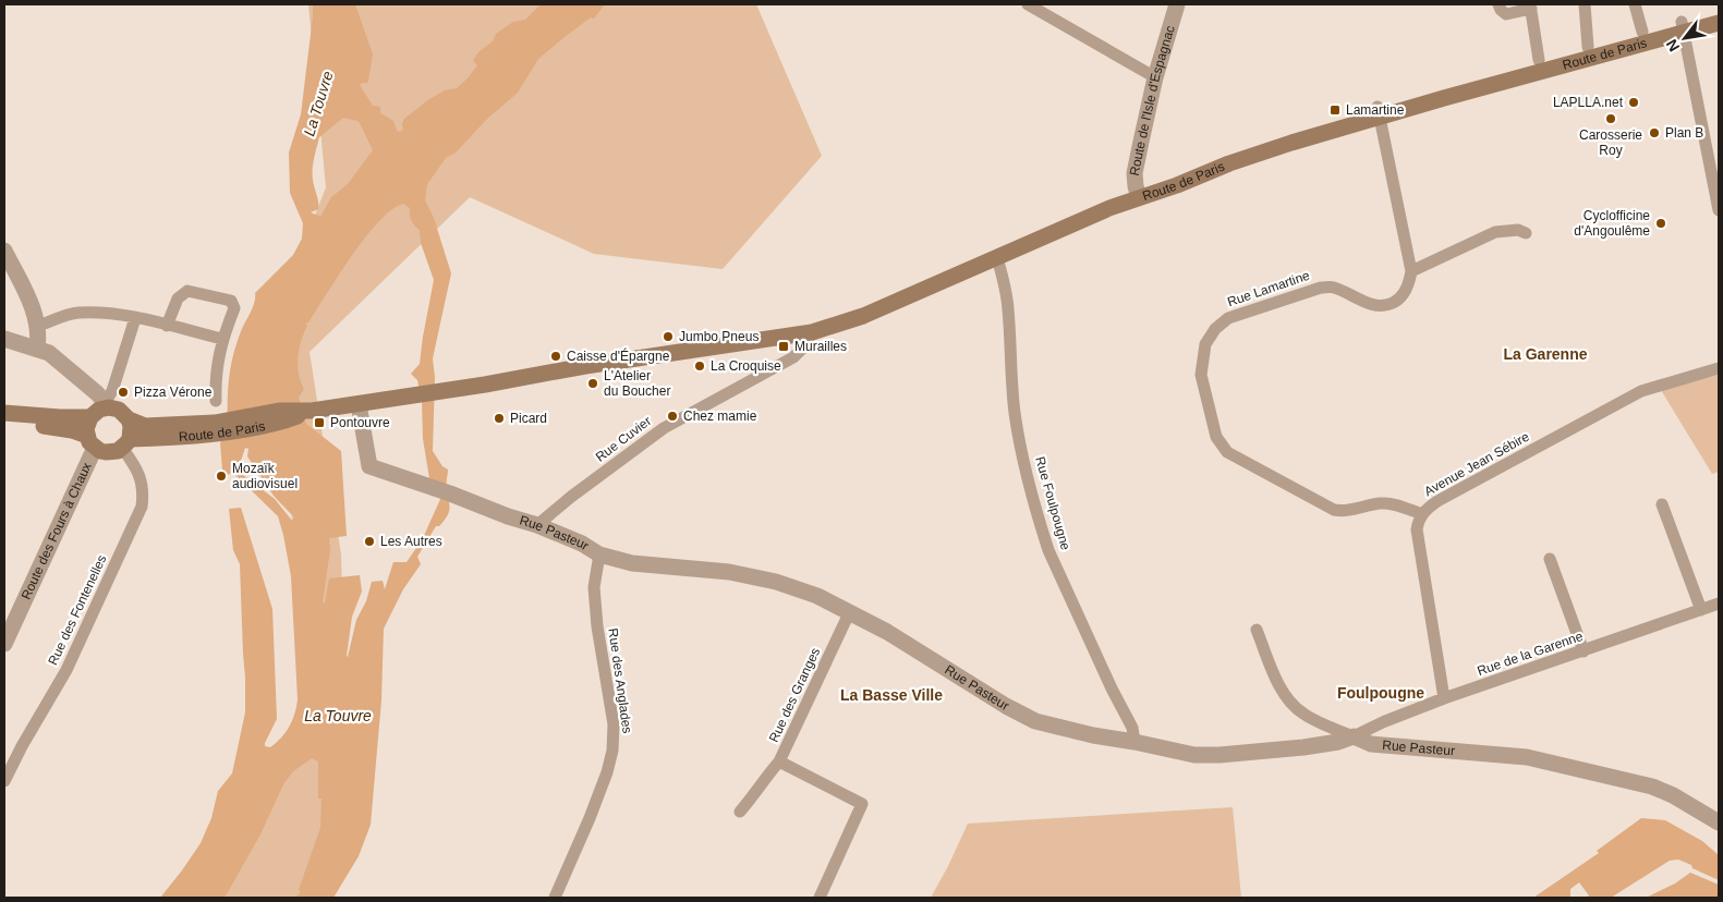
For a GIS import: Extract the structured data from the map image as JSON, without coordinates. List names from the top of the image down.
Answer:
{
  "streets": {
    "main road": ["Route de Paris"],
    "street": [
      "Route de l'Isle d'Espagnac",
      "Rue Lamartine",
      "Rue Cuvier",
      "Avenue Jean Sébire",
      "Rue Foulpougne",
      "Route des Fours à Chaux",
      "Rue Pasteur",
      "Rue des Fontenelles",
      "Rue de la Garenne",
      "Rue des Anglades",
      "Rue des Granges"
    ]
  },
  "crossings": [
    ["Route de Paris", "Route de l'Isle d'Espagnac"],
    ["Route de Paris", "Rue Cuvier"],
    ["Route de Paris", "Rue Foulpougne"],
    ["Route de Paris", "Route des Fours à Chaux"],
    ["Route de Paris", "Rue Pasteur"],
    ["Route de Paris", "Rue des Fontenelles"],
    ["Rue Lamartine", "Avenue Jean Sébire"],
    ["Rue Cuvier", "Rue Pasteur"],
    ["Avenue Jean Sébire", "Rue de la Garenne"],
    ["Rue Foulpougne", "Rue Pasteur"],
    ["Route des Fours à Chaux", "Rue des Fontenelles"],
    ["Rue Pasteur", "Rue de la Garenne"],
    ["Rue Pasteur", "Rue des Anglades"],
    ["Rue Pasteur", "Rue des Granges"]
  ],
  "districts": ["La Garenne", "Foulpougne", "La Basse Ville"],
  "water": ["La Touvre"],
  "places": {
    "other": [
      "LAPLLA.net",
      "Carosserie Roy",
      "Plan B",
      "Cyclofficine d'Angoulême",
      "Jumbo Pneus",
      "Caisse d'Épargne",
      "La Croquise",
      "L'Atelier du Boucher",
      "Pizza Vérone",
      "Chez mamie",
      "Picard",
      "Mozaïk audiovisuel",
      "Les Autres"
    ],
    "transit": ["Lamartine", "Murailles", "Pontouvre"]
  },
  "north": "bottom left"
}
